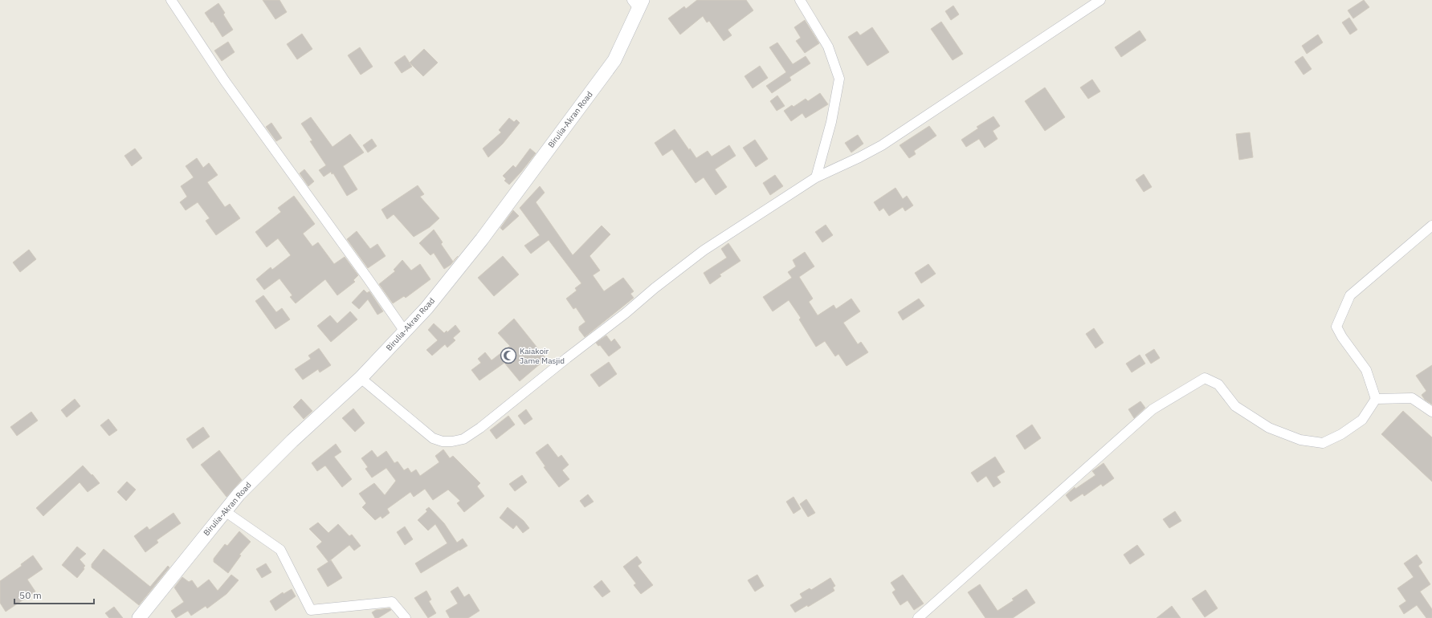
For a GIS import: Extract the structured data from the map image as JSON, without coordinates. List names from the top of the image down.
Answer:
{
  "streets": {
    "street": ["Birulia-Akran Road"]
  },
  "places": {
    "mosque": ["Kaiakoir Jame Masjid"]
  },
  "scale_bar": "50 m"
}
